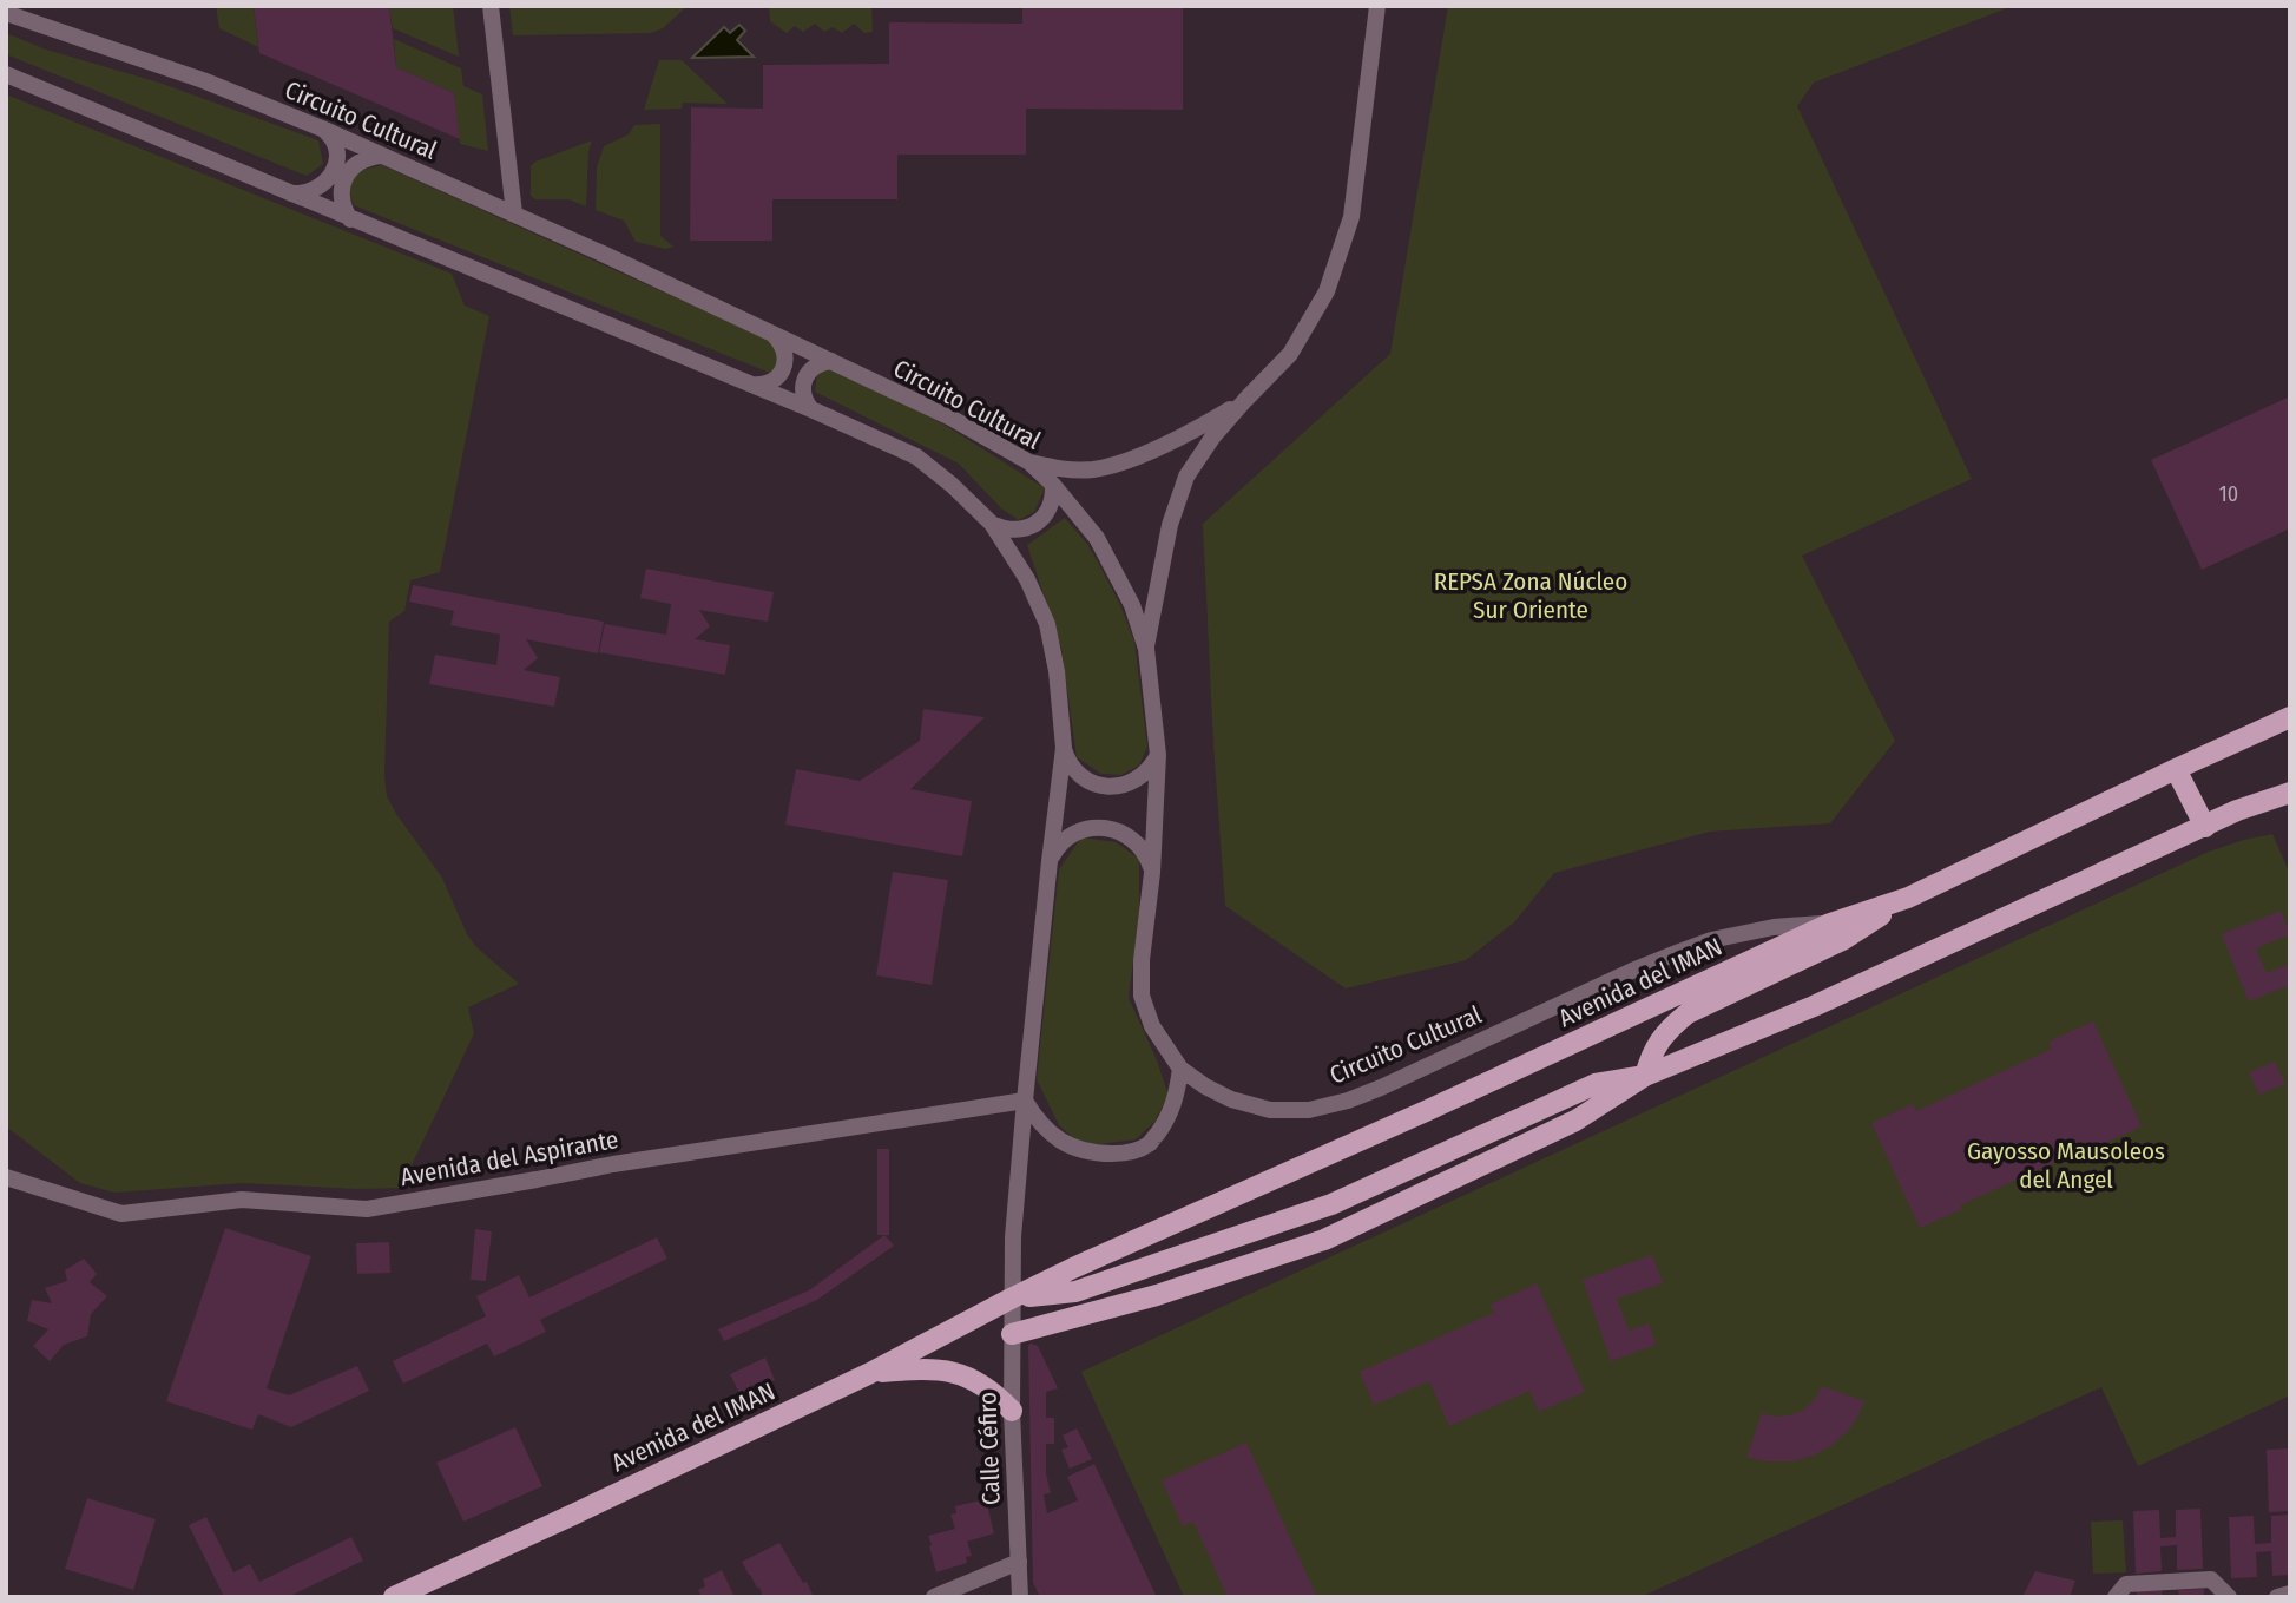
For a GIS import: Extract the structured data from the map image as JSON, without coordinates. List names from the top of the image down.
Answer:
{
  "streets": {
    "main road": ["Avenida del IMAN"],
    "street": ["Circuito Cultural", "Avenida del Aspirante", "Calle Céfiro"]
  },
  "crossings": [
    ["Circuito Cultural", "Avenida del IMAN"],
    ["Avenida del IMAN", "Calle Céfiro"]
  ],
  "parks": ["REPSA Zona Núcleo Sur Oriente", "Gayosso Mausoleos del Angel"],
  "house_numbers": ["10"]
}
